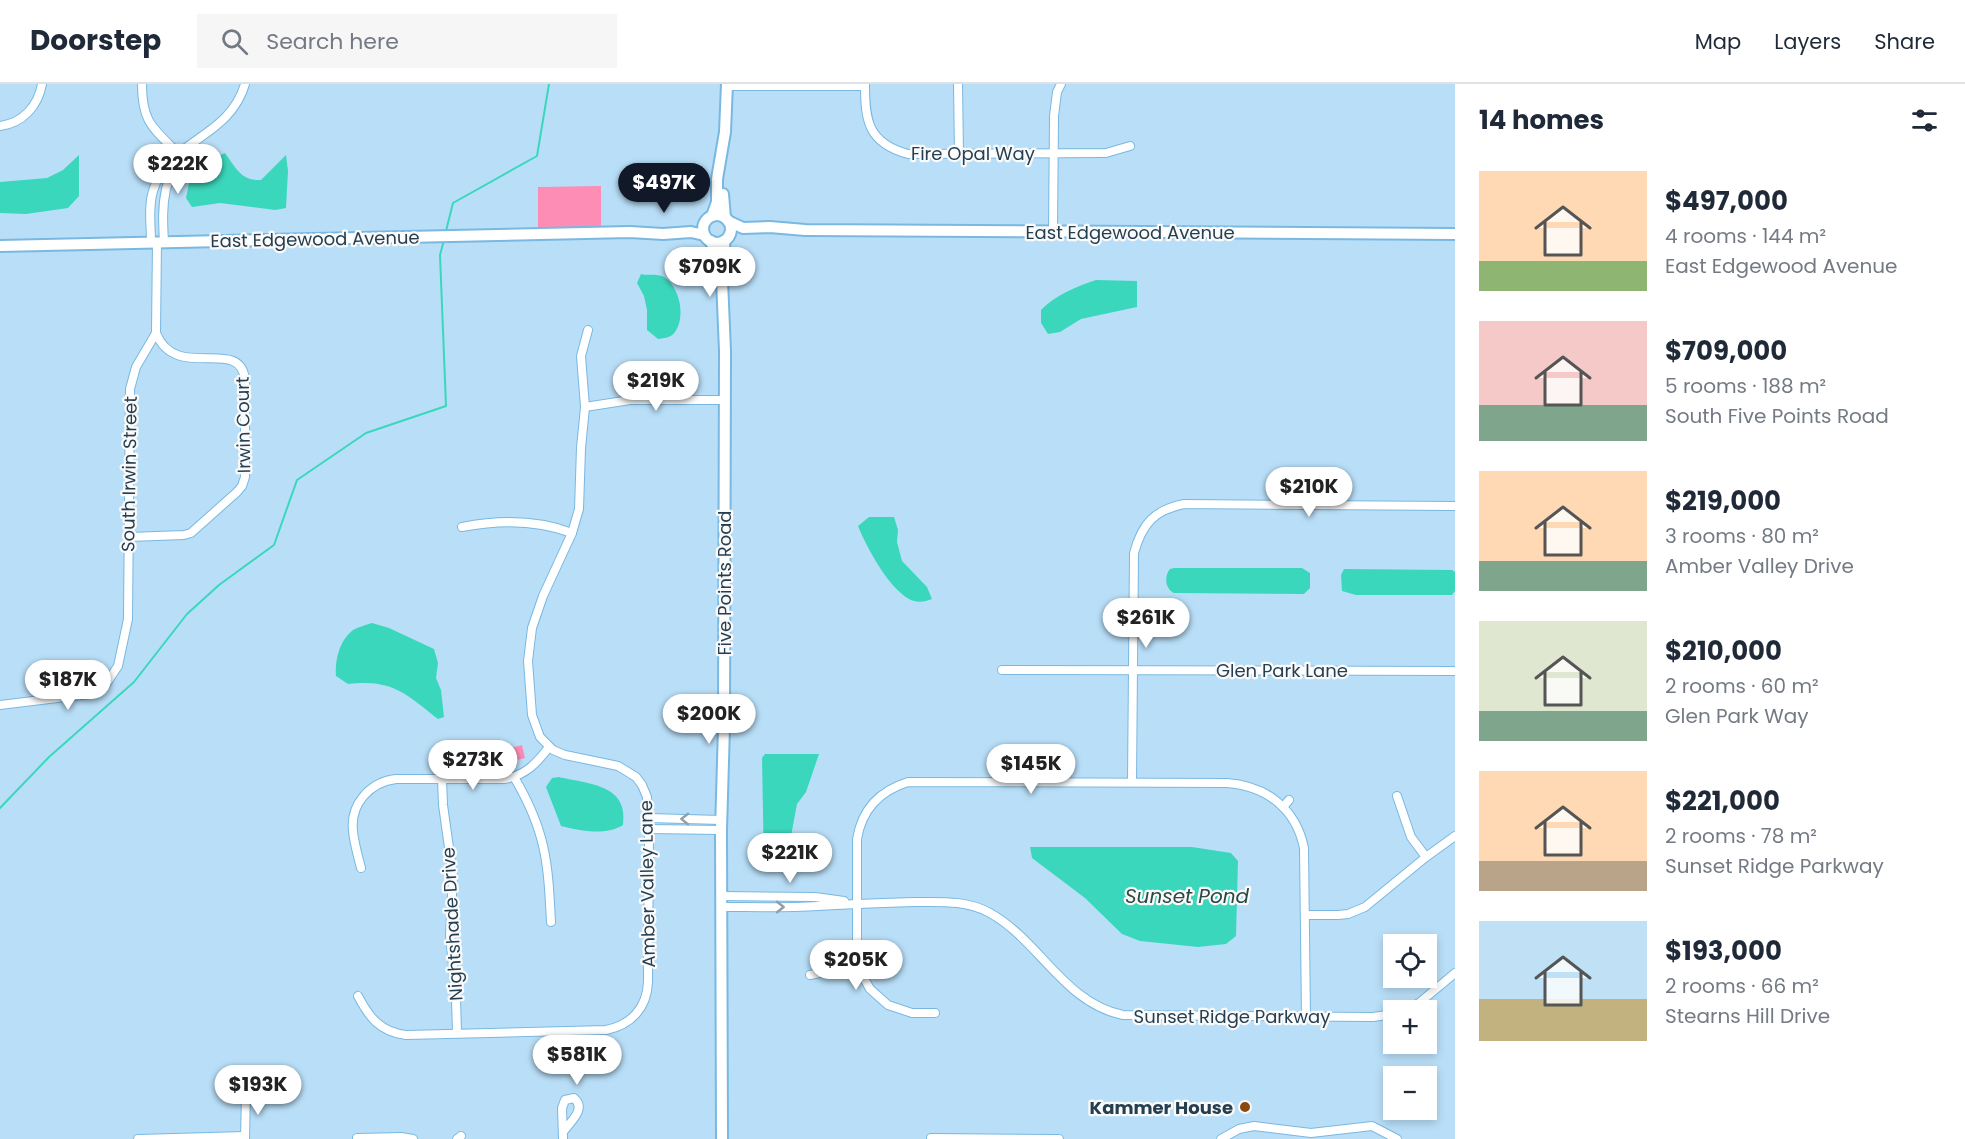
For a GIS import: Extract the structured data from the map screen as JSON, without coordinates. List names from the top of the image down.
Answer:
{
  "streets": {
    "main road": ["East Edgewood Avenue", "Five Points Road"],
    "street": [
      "Fire Opal Way",
      "Irwin Court",
      "South Irwin Street",
      "Glen Park Lane",
      "Amber Valley Lane",
      "Nightshade Drive",
      "Sunset Ridge Parkway"
    ]
  },
  "crossings": [
    ["East Edgewood Avenue", "South Irwin Street"],
    ["Irwin Court", "South Irwin Street"],
    ["Five Points Road", "Sunset Ridge Parkway"],
    ["Amber Valley Lane", "Nightshade Drive"]
  ],
  "water": ["Sunset Pond"],
  "places": ["Kammer House"],
  "page": {
    "header": "Doorstep",
    "search": "Search here",
    "nav": ["Map", "Layers", "Share"],
    "heading": "14 homes",
    "price": [
      "$222K",
      "$497K",
      "$709K",
      "$219K",
      "$210K",
      "$261K",
      "$187K",
      "$200K",
      "$273K",
      "$145K",
      "$221K",
      "$205K",
      "$581K",
      "$193K"
    ],
    "list": [
      {
        "name": "$497,000",
        "note": "4 rooms · 144 m² · East Edgewood Avenue"
      },
      {
        "name": "$709,000",
        "note": "5 rooms · 188 m² · South Five Points Road"
      },
      {
        "name": "$219,000",
        "note": "3 rooms · 80 m² · Amber Valley Drive"
      },
      {
        "name": "$210,000",
        "note": "2 rooms · 60 m² · Glen Park Way"
      },
      {
        "name": "$221,000",
        "note": "2 rooms · 78 m² · Sunset Ridge Parkway"
      },
      {
        "name": "$193,000",
        "note": "2 rooms · 66 m² · Stearns Hill Drive"
      }
    ],
    "map_buttons": ["+", "−"]
  }
}
